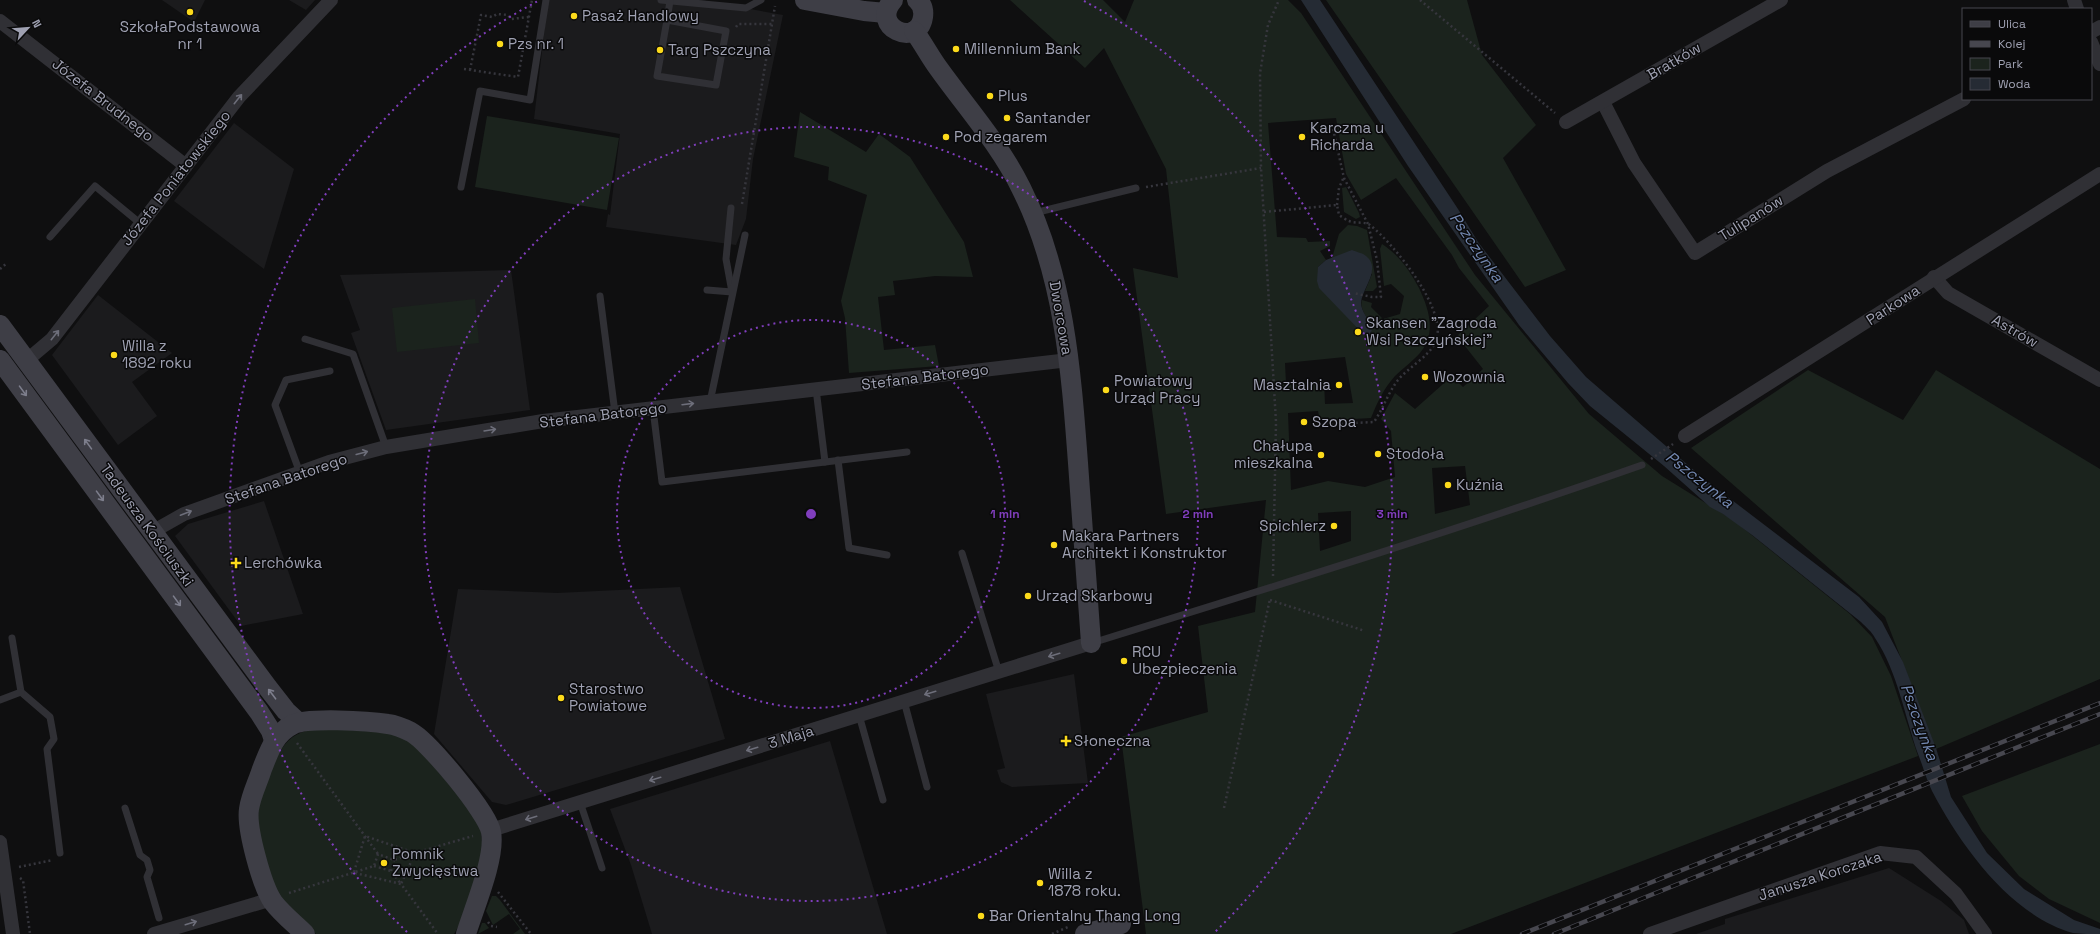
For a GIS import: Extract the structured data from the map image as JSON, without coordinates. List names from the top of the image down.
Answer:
{
  "streets": {
    "street": [
      "Bratków",
      "Józefa Brudnego",
      "Józefa Poniatowskiego",
      "Tulipanów",
      "Parkowa",
      "Dworcowa",
      "Astrów",
      "Stefana Batorego",
      "Tadeusza Kościuszki",
      "3 Maja",
      "Janusza Korczaka"
    ]
  },
  "crossings": [
    ["Bratków", "Tulipanów"],
    ["Józefa Brudnego", "Józefa Poniatowskiego"],
    ["Józefa Poniatowskiego", "Tadeusza Kościuszki"],
    ["Parkowa", "Astrów"],
    ["Dworcowa", "Stefana Batorego"],
    ["Dworcowa", "3 Maja"],
    ["Stefana Batorego", "Tadeusza Kościuszki"]
  ],
  "one_way": ["Józefa Poniatowskiego", "Stefana Batorego", "3 Maja"],
  "water": ["Pszczynka"],
  "places": {
    "other": [
      "SzkołaPodstawowa nr 1",
      "Pasaż Handlowy",
      "Pzs nr. 1",
      "Millennium Bank",
      "Targ Pszczyna",
      "Plus",
      "Santander",
      "Pod zegarem",
      "Karczma u Richarda",
      "Skansen \"Zagroda Wsi Pszczyńskiej\"",
      "Willa z 1892 roku",
      "Wozownia",
      "Masztalnia",
      "Powiatowy Urząd Pracy",
      "Szopa",
      "Stodoła",
      "Chałupa mieszkalna",
      "Kuźnia",
      "Spichlerz",
      "Makara Partners Architekt i Konstruktor",
      "Urząd Skarbowy",
      "RCU Ubezpieczenia",
      "Starostwo Powiatowe",
      "Pomnik Zwycięstwa",
      "Willa z 1878 roku.",
      "Bar Orientalny Thang Long"
    ],
    "health": ["Lerchówka", "Słoneczna"]
  },
  "legend": [
    "Ulica",
    "Kolej",
    "Park",
    "Woda"
  ],
  "north": "top right",
  "rings": ["1 min", "2 min", "3 min"]
}
